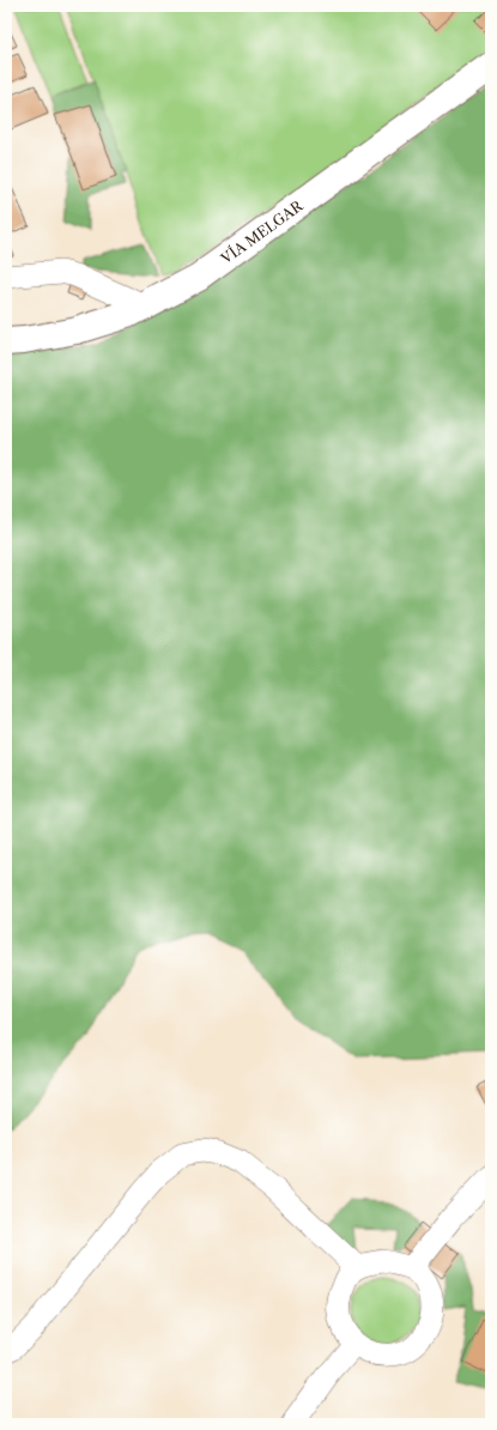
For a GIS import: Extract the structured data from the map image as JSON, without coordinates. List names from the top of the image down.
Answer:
{
  "streets": {
    "main road": ["VÍA MELGAR"]
  }
}
